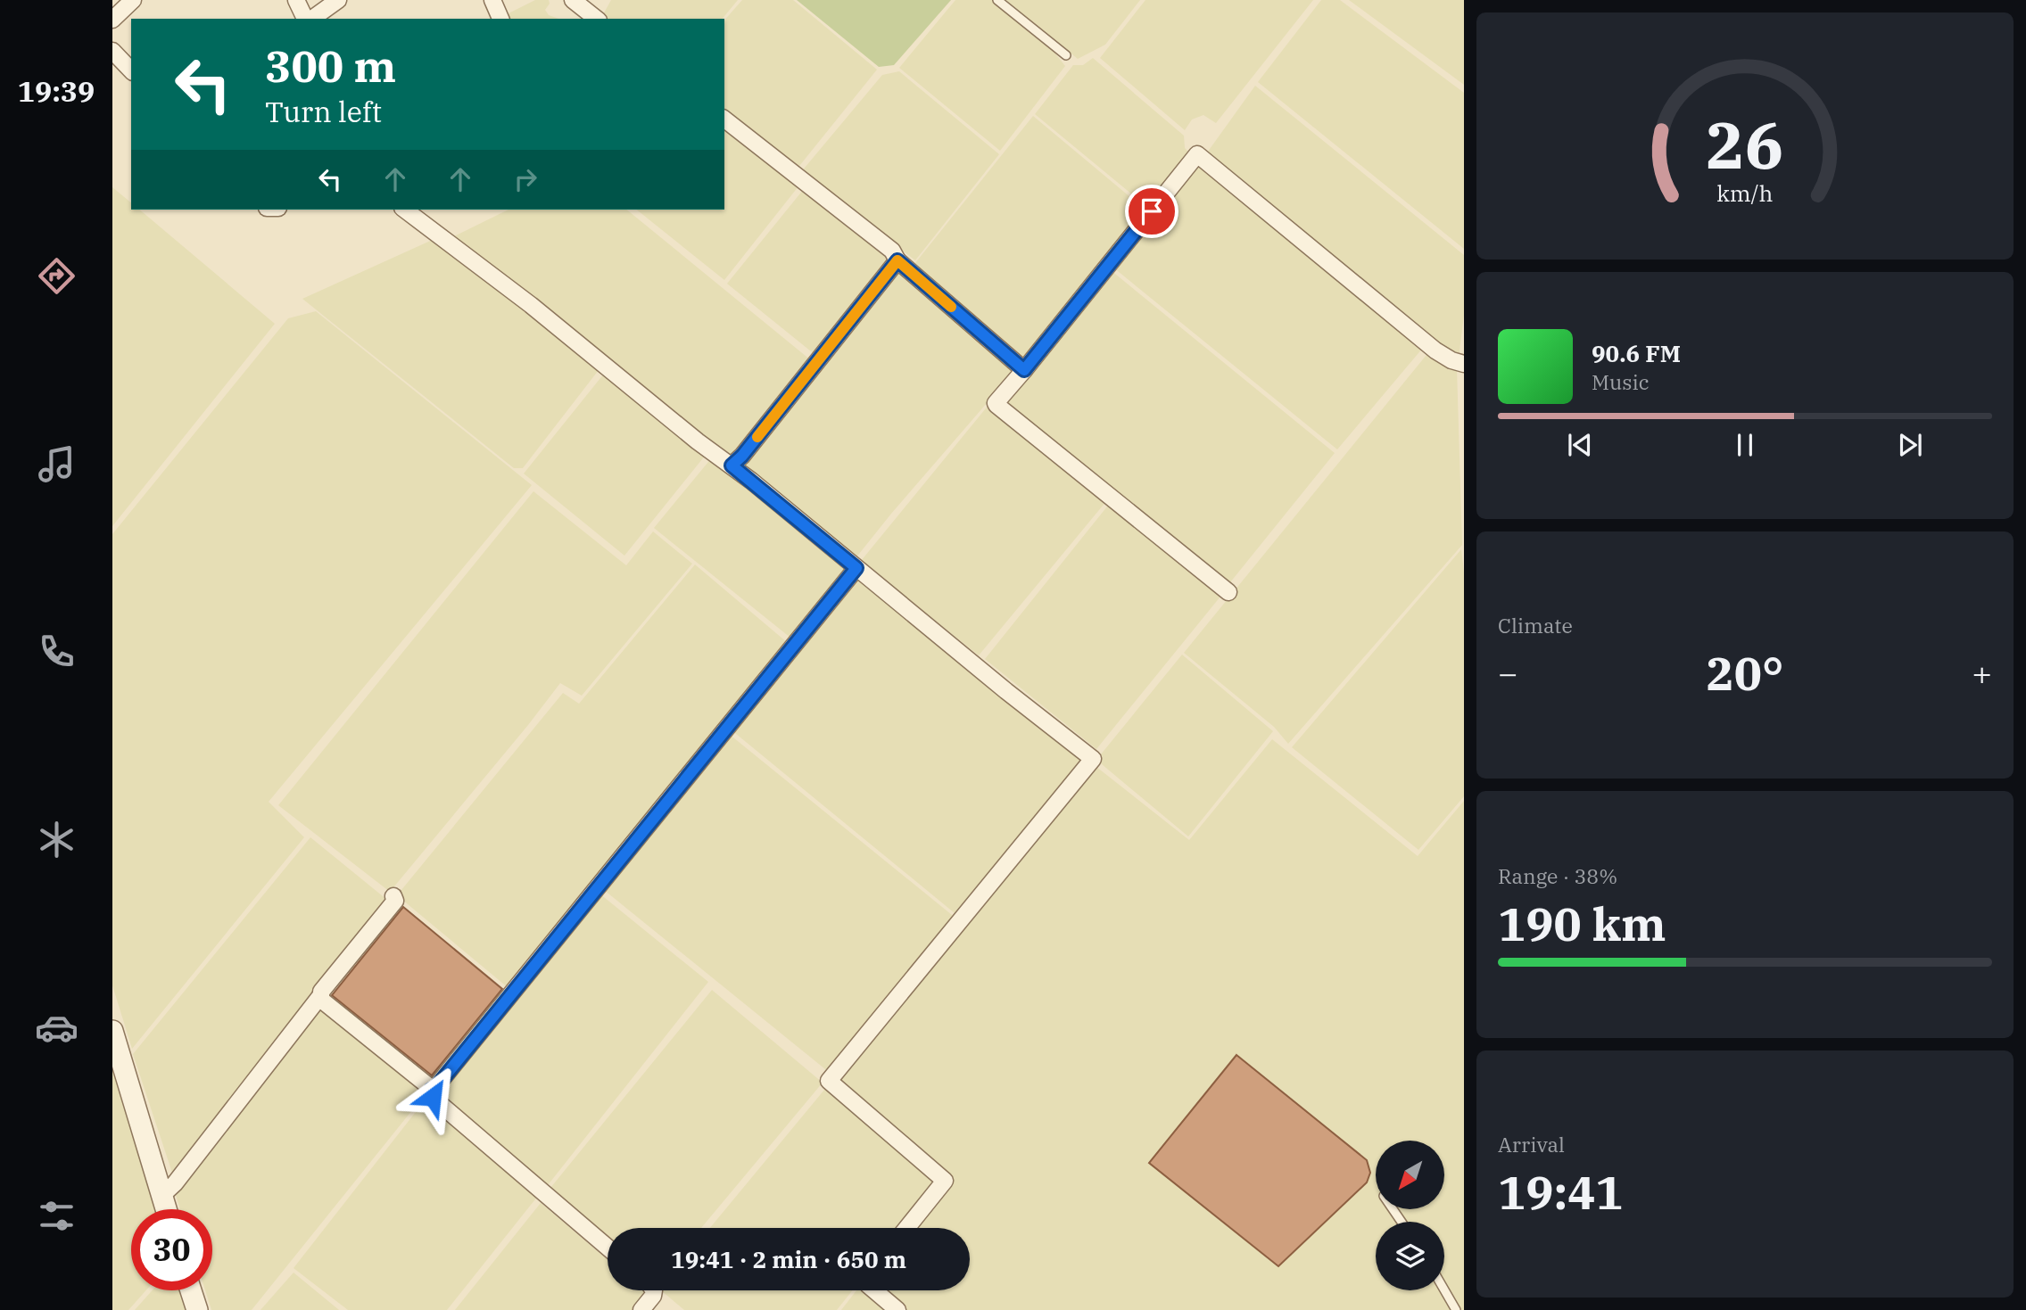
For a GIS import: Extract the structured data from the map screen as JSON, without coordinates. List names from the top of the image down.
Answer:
{
  "north": "bottom left",
  "page": {
    "tabs": "19:39",
    "turn": ["300 m", "Turn left"],
    "song": ["90.6 FM", "Music"],
    "tile": [
      "Climate",
      ["Range · 38%", "190 km"],
      ["Arrival", "19:41"]
    ],
    "heat": ["−", "20°", "+"],
    "limit": "30",
    "trip": "19:41 · 2 min · 650 m",
    "gauge": ["26", "km/h"]
  }
}
